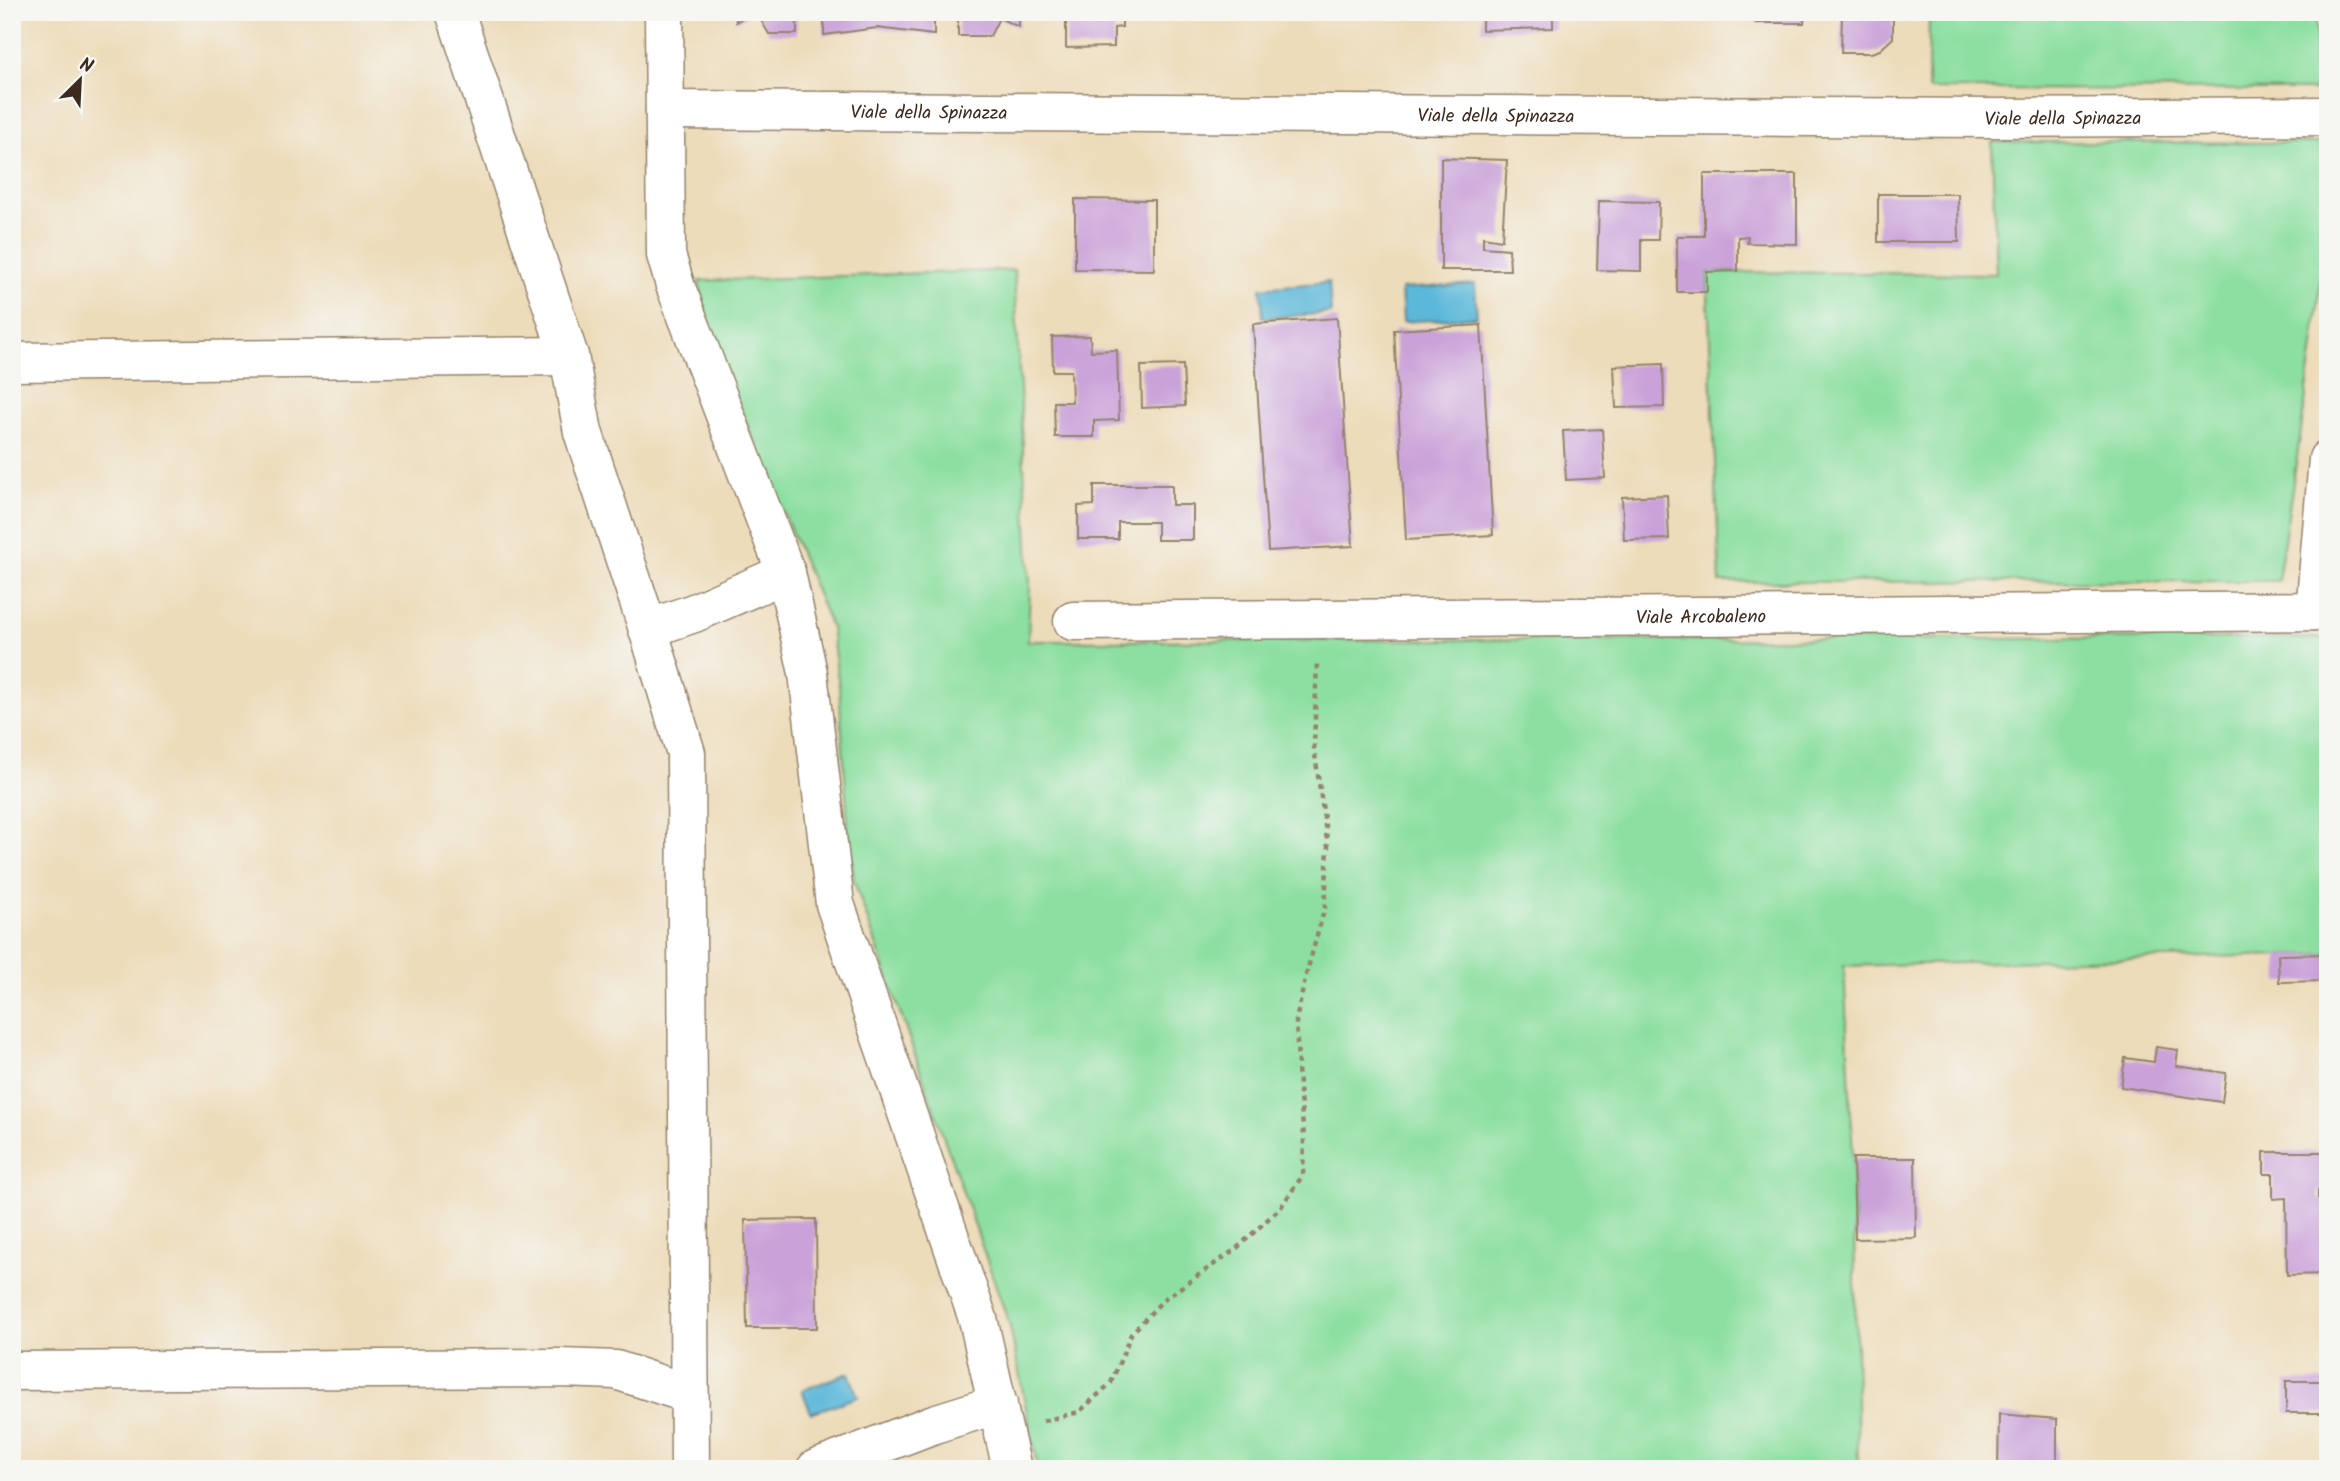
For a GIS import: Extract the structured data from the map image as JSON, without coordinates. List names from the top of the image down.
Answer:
{
  "streets": {
    "street": ["Viale della Spinazza", "Viale Arcobaleno"]
  },
  "north": "top right"
}
